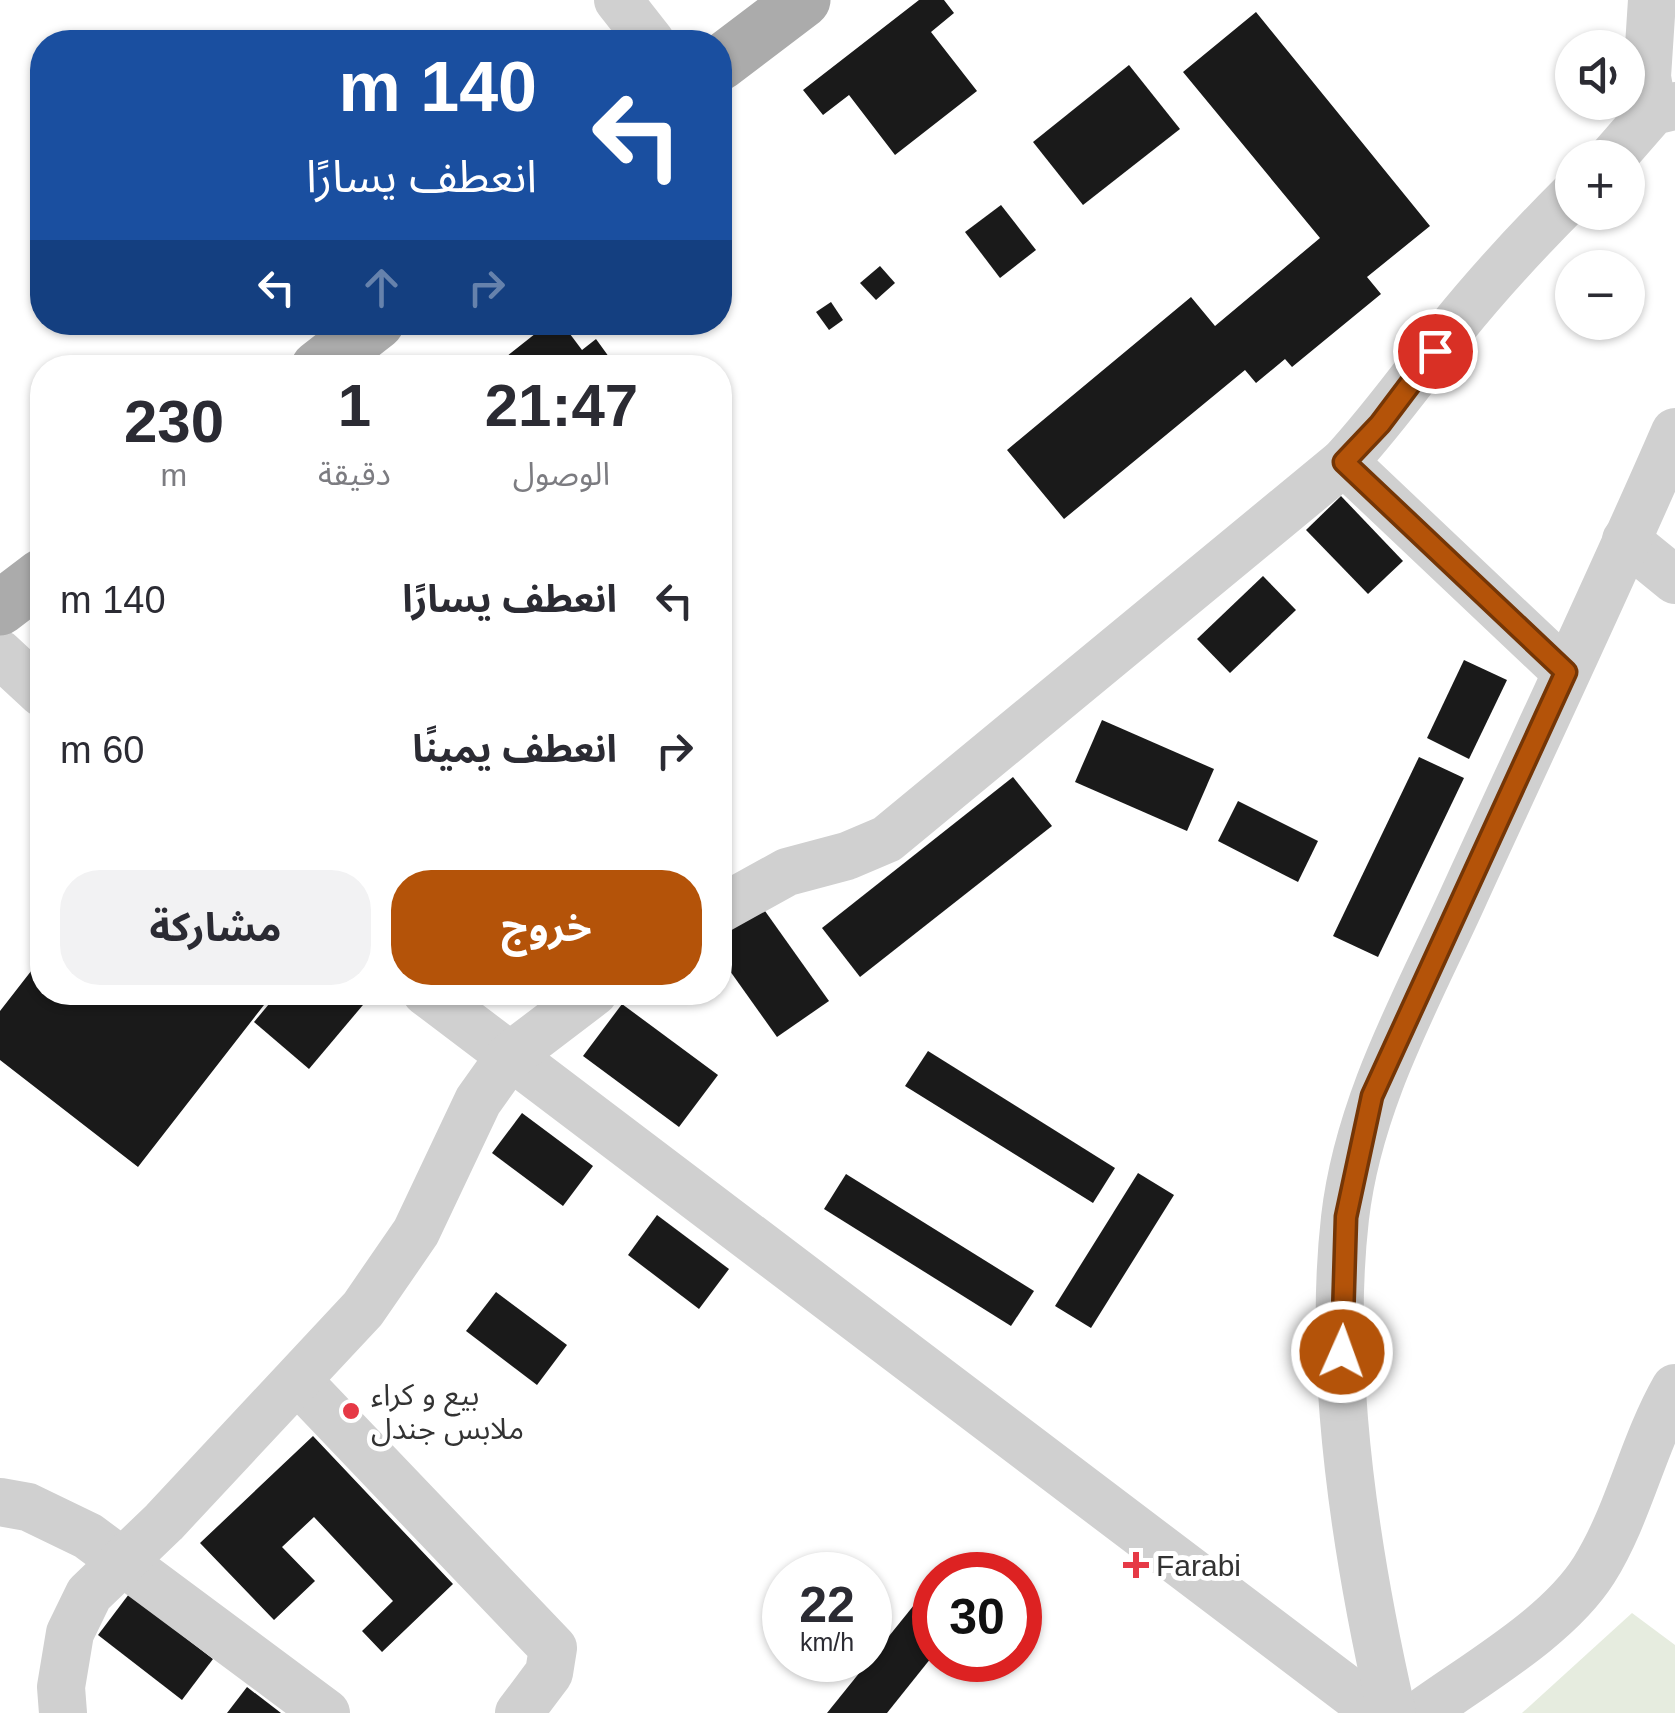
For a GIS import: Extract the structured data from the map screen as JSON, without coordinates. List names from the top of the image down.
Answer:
{
  "places": {
    "other": ["بيع و كراء ملابس جندل"],
    "health": ["Farabi"]
  },
  "page": {
    "map_buttons": ["+", "−"],
    "turn": ["140 m", "انعطف يسارًا"],
    "eta": [
      "21:47",
      "الوصول",
      "1",
      "دقيقة",
      "230",
      "m"
    ],
    "list": [
      {
        "name": "انعطف يسارًا",
        "value": "140 m"
      },
      {
        "name": "انعطف يمينًا",
        "value": "60 m"
      }
    ],
    "buttons": ["خروج", "مشاركة"],
    "speed": "22 km/h",
    "limit": "30"
  }
}
